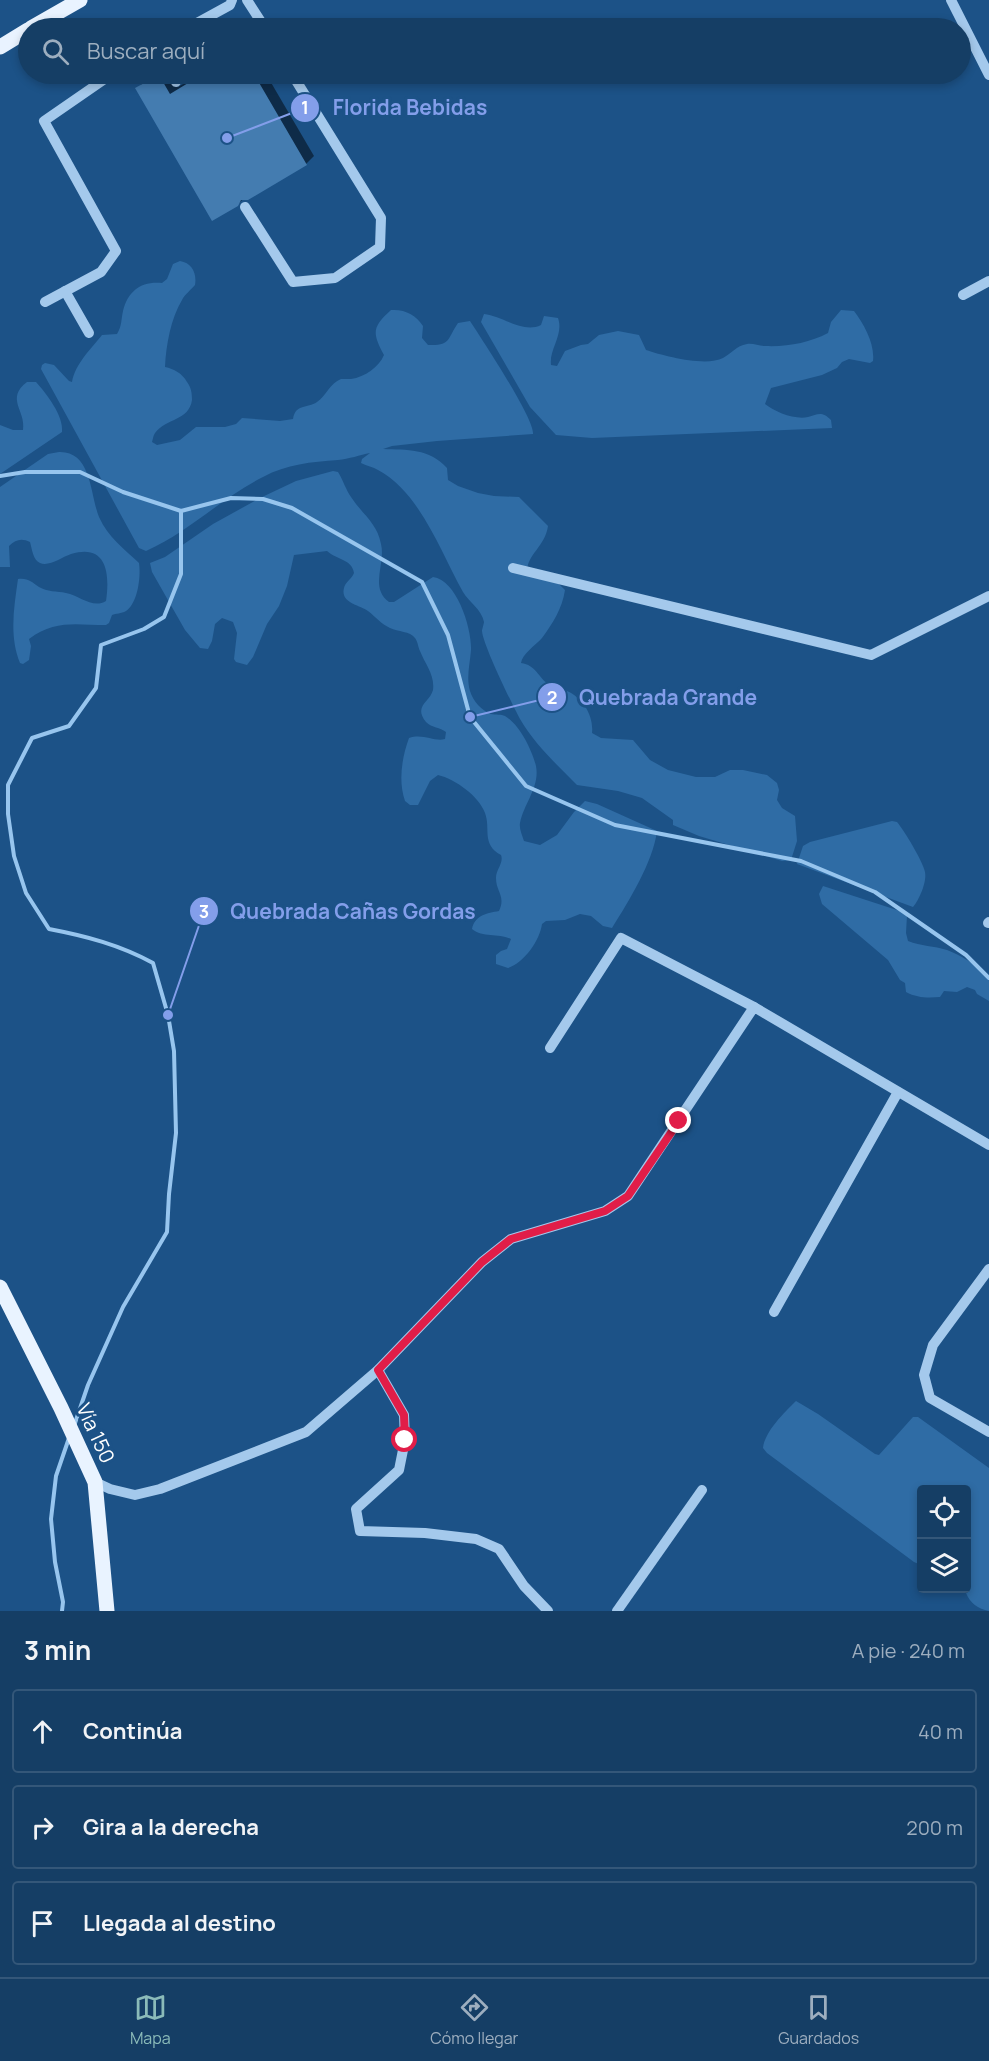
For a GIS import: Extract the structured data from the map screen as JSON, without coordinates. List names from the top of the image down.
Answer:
{
  "streets": {
    "main road": ["Vía 150"]
  },
  "places": ["Florida Bebidas", "Quebrada Grande", "Quebrada Cañas Gordas"],
  "page": {
    "search": "Buscar aquí",
    "heading": ["3 min", "A pie · 240 m"],
    "list": [
      ["Continúa", "40 m"],
      ["Gira a la derecha", "200 m"],
      "Llegada al destino"
    ],
    "nav": ["Mapa", "Cómo llegar", "Guardados"]
  }
}
